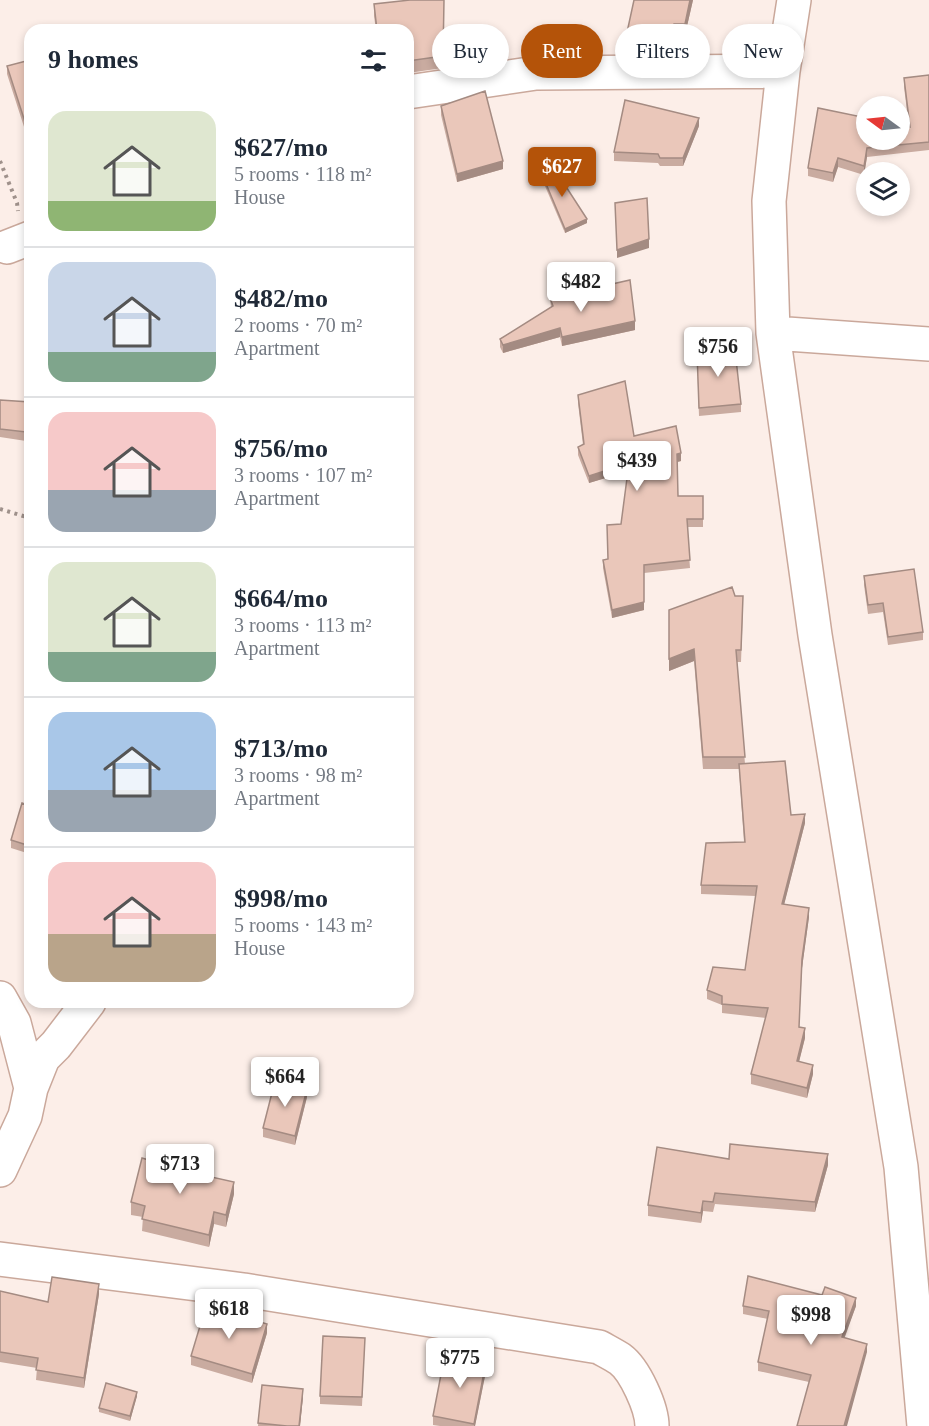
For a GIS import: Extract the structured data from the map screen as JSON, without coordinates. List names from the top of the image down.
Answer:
{
  "north": "left",
  "page": {
    "chip": [
      "Buy",
      "Rent",
      "Filters",
      "New"
    ],
    "heading": "9 homes",
    "list": [
      {
        "name": "$627/mo",
        "note": "5 rooms · 118 m² · House"
      },
      {
        "name": "$482/mo",
        "note": "2 rooms · 70 m² · Apartment"
      },
      {
        "name": "$756/mo",
        "note": "3 rooms · 107 m² · Apartment"
      },
      {
        "name": "$664/mo",
        "note": "3 rooms · 113 m² · Apartment"
      },
      {
        "name": "$713/mo",
        "note": "3 rooms · 98 m² · Apartment"
      },
      {
        "name": "$998/mo",
        "note": "5 rooms · 143 m² · House"
      }
    ],
    "price": [
      "$627",
      "$482",
      "$756",
      "$439",
      "$664",
      "$713",
      "$618",
      "$998",
      "$775"
    ]
  }
}
